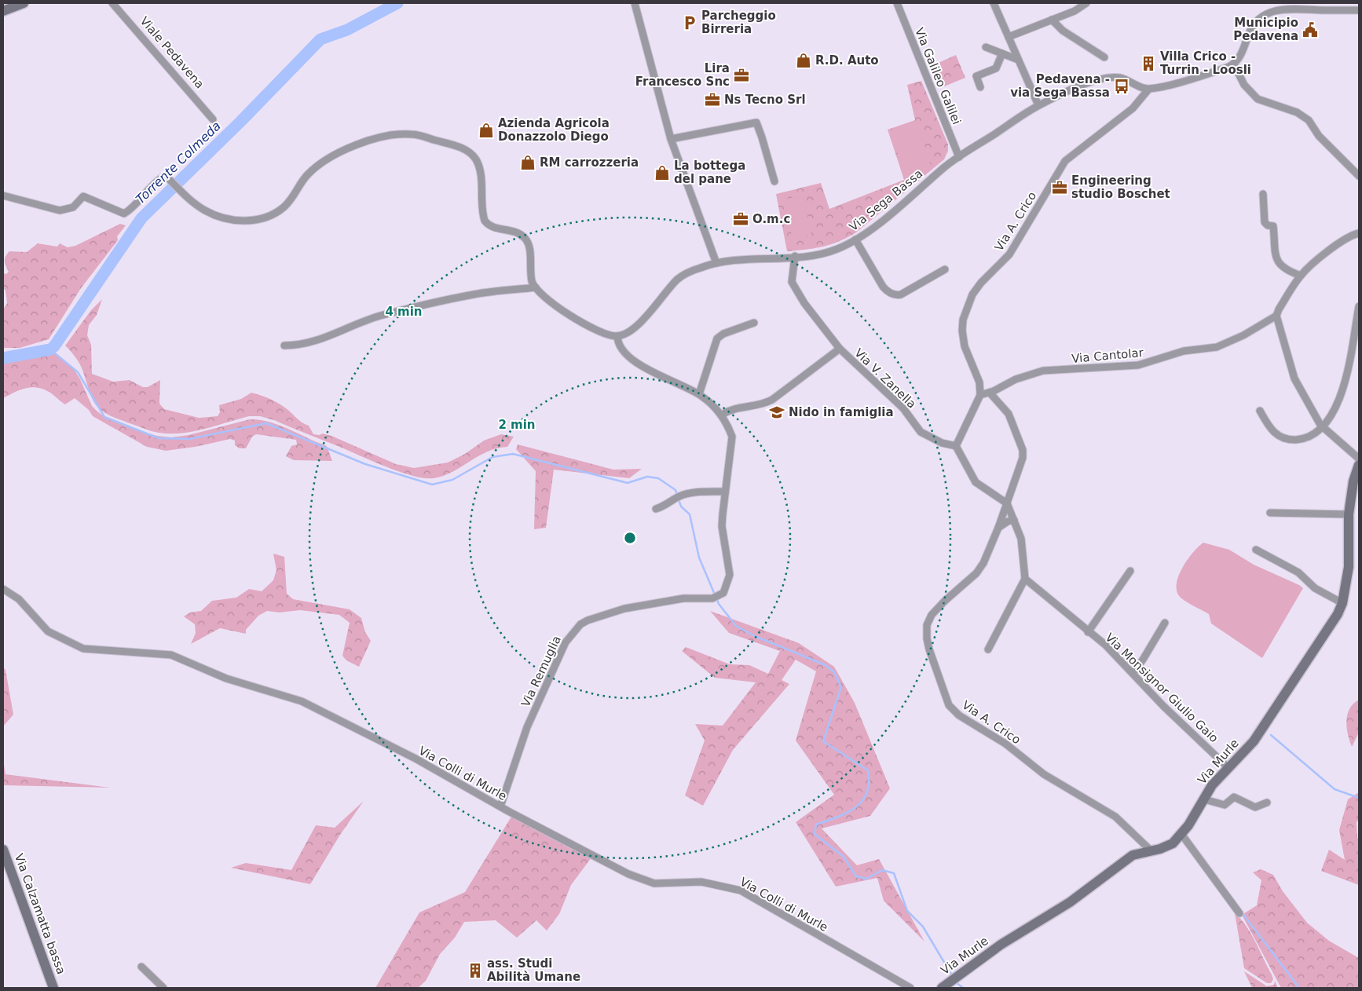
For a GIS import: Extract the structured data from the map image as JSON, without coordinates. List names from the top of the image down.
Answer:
{
  "streets": {
    "main road": ["Via Murle", "Via Calzamatta bassa"],
    "street": [
      "Viale Pedavena",
      "Via Galileo Galilei",
      "Via Sega Bassa",
      "Via A. Crico",
      "Via Cantolar",
      "Via V. Zanella",
      "Via Remuglia",
      "Via Monsignor Giulio Gaio",
      "Via Colli di Murle"
    ]
  },
  "crossings": [
    ["Via Galileo Galilei", "Via Sega Bassa"],
    ["Via Sega Bassa", "Via A. Crico"],
    ["Via Sega Bassa", "Via V. Zanella"],
    ["Via Sega Bassa", "Via Remuglia"],
    ["Via A. Crico", "Via Cantolar"],
    ["Via A. Crico", "Via Murle"],
    ["Via V. Zanella", "Via Remuglia"],
    ["Via Remuglia", "Via Colli di Murle"],
    ["Via Monsignor Giulio Gaio", "Via Murle"]
  ],
  "water": ["Torrente Colmeda"],
  "places": {
    "parking": ["Parcheggio Birreria"],
    "public building": ["Municipio Pedavena"],
    "shop": [
      "R.D. Auto",
      "Azienda Agricola Donazzolo Diego",
      "RM carrozzeria",
      "La bottega del pane"
    ],
    "building": ["Villa Crico - Turrin - Loosli", "ass. Studi Abilità Umane"],
    "office": [
      "Lira Francesco Snc",
      "Ns Tecno Srl",
      "Engineering studio Boschet",
      "O.m.c"
    ],
    "bus stop": ["Pedavena - via Sega Bassa"],
    "school or university": ["Nido in famiglia"]
  },
  "rings": ["4 min", "2 min"]
}
